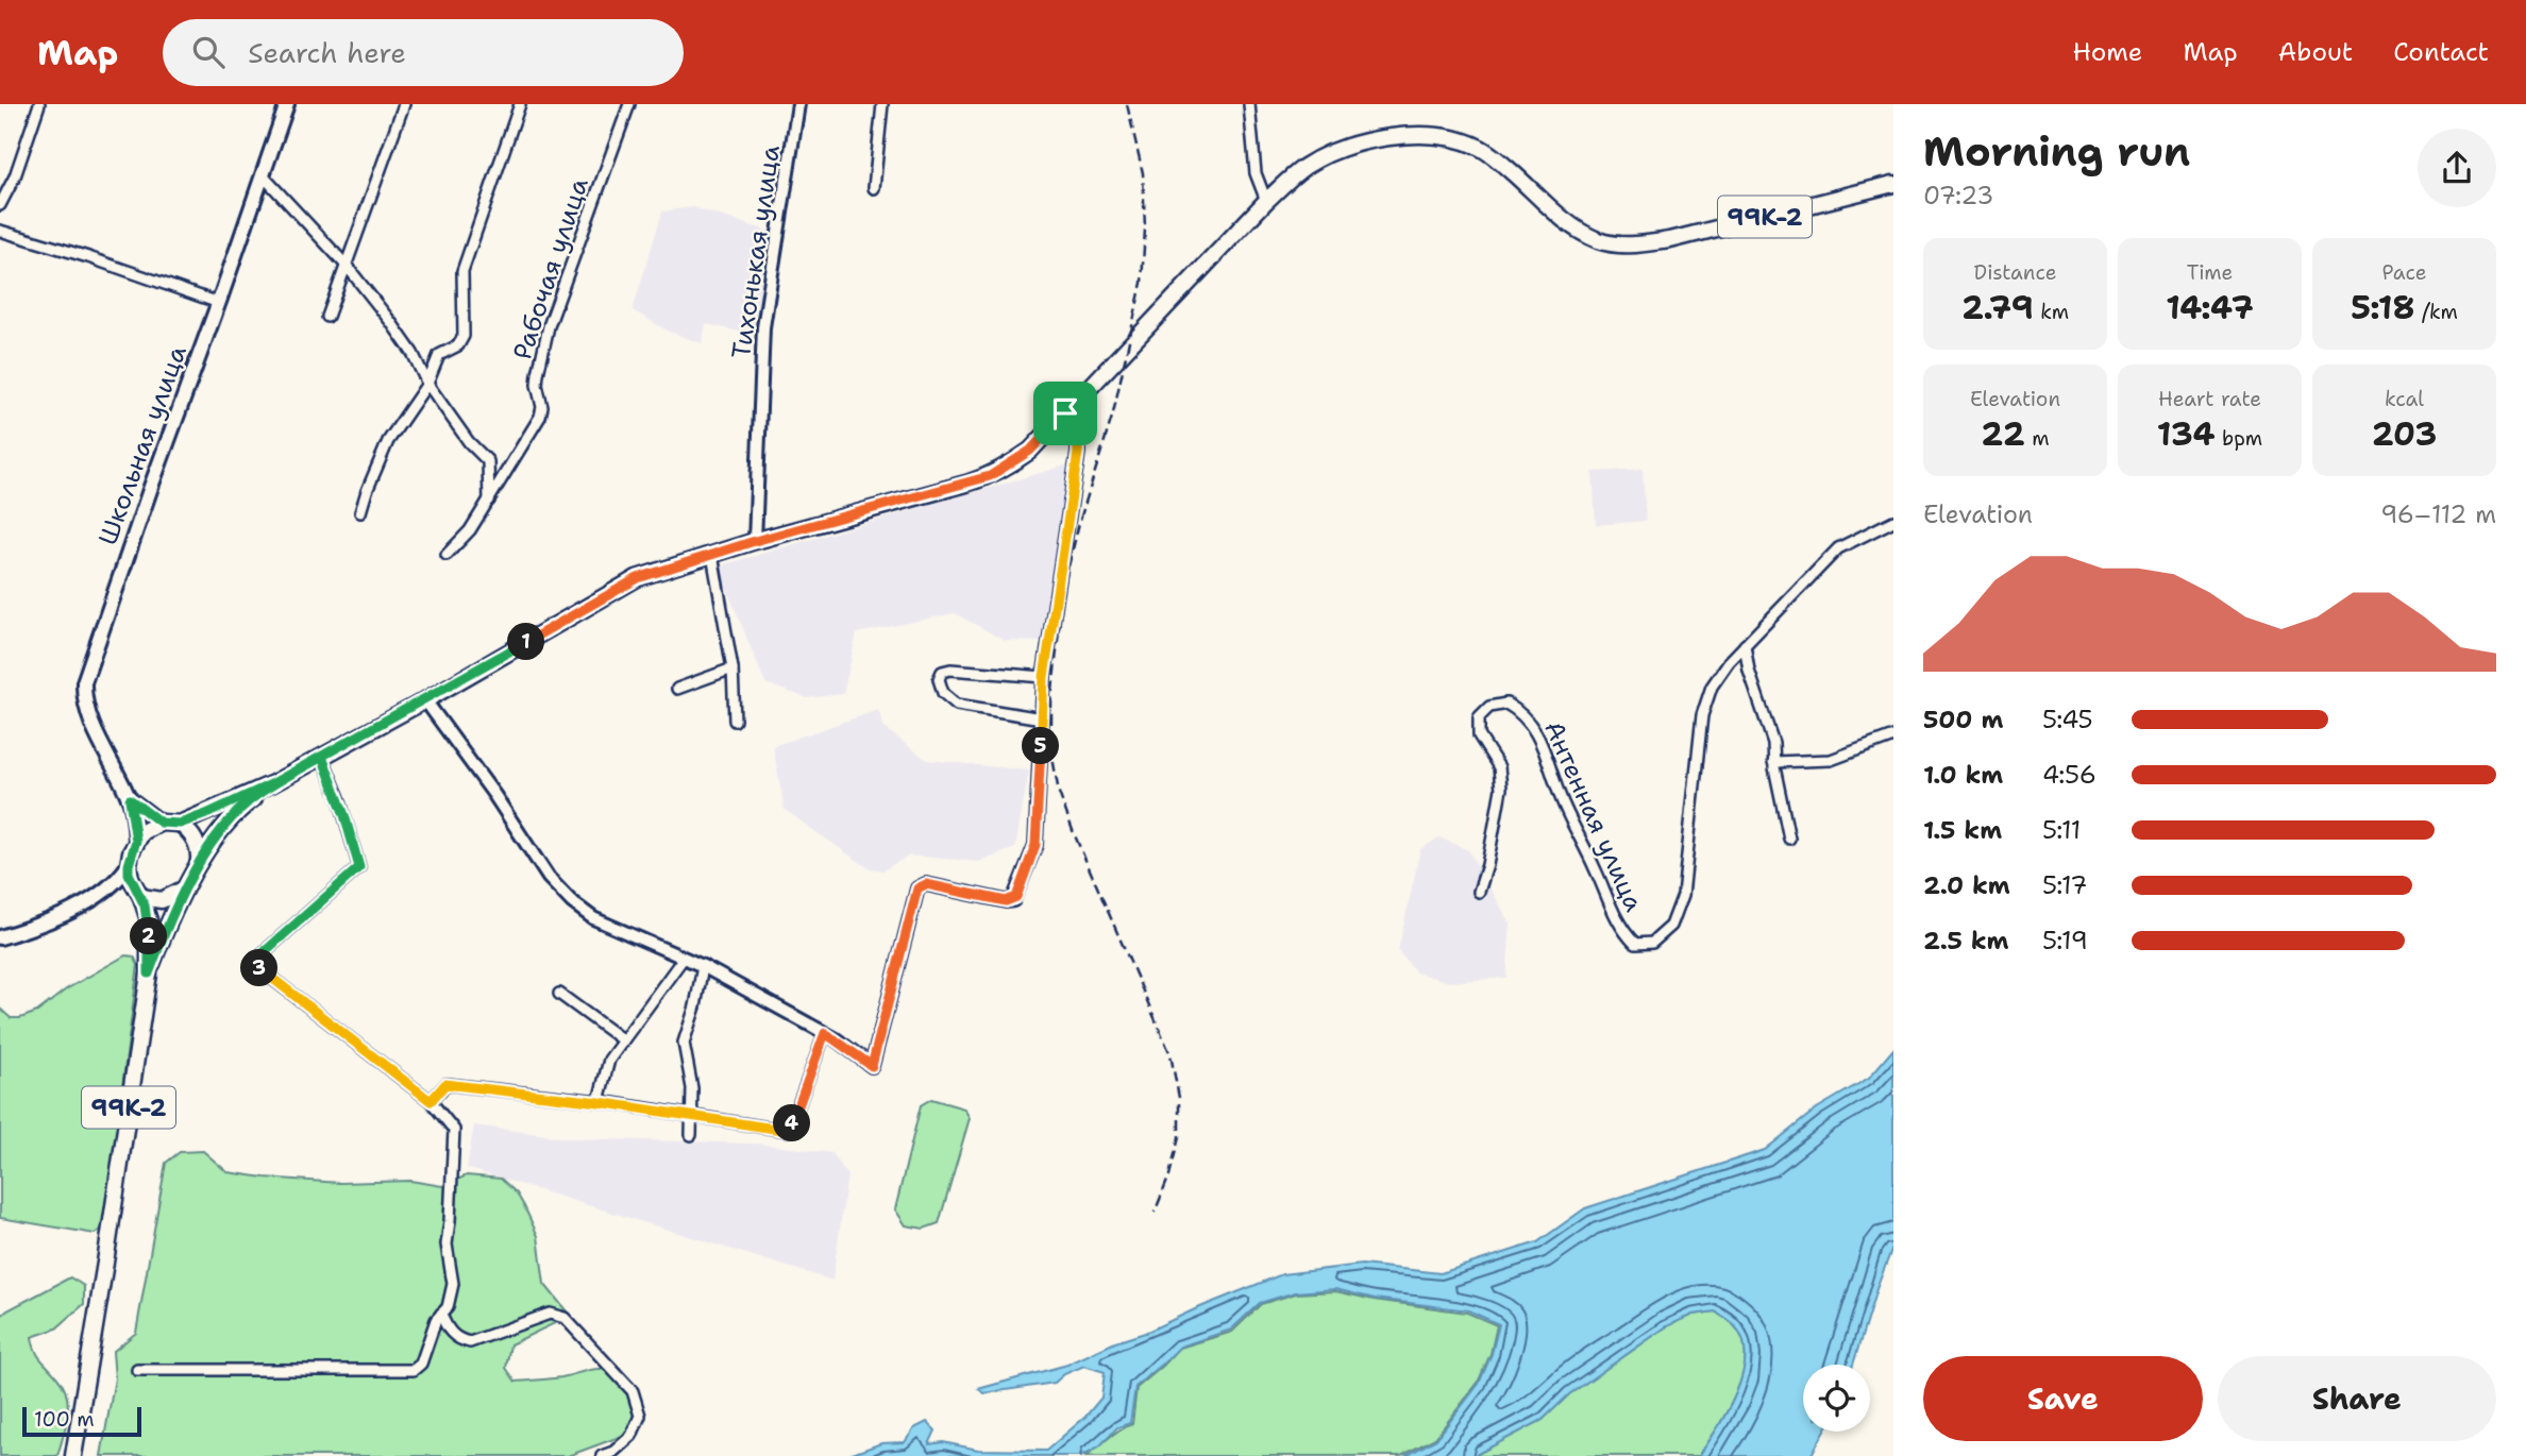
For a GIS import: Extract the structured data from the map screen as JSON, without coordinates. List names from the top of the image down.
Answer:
{
  "streets": {
    "main road": ["99К-2", "Школьная улица"],
    "street": ["Тихонькая улица", "Рабочая улица", "Антенная улица"]
  },
  "crossings": [
    ["99К-2", "Тихонькая улица"]
  ],
  "scale_bar": "100 m",
  "page": {
    "header": "Map",
    "search": "Search here",
    "nav": [
      "Home",
      "Map",
      "About",
      "Contact"
    ],
    "heading": ["Morning run", "07:23"],
    "stats": [
      ["Distance", "2.79 km"],
      ["Time", "14:47"],
      ["Pace", "5:18 /km"],
      ["Elevation", "22 m"],
      ["Heart rate", "134 bpm"],
      ["kcal", "203"]
    ],
    "chart": ["Elevation", "96–112 m"],
    "pins": [
      "1",
      "5",
      "2",
      "3",
      "4"
    ],
    "list": [
      {
        "name": "500 m",
        "note": "5:45"
      },
      {
        "name": "1.0 km",
        "note": "4:56"
      },
      {
        "name": "1.5 km",
        "note": "5:11"
      },
      {
        "name": "2.0 km",
        "note": "5:17"
      },
      {
        "name": "2.5 km",
        "note": "5:19"
      }
    ],
    "buttons": ["Save", "Share"],
    "scale": "100 m"
  }
}
